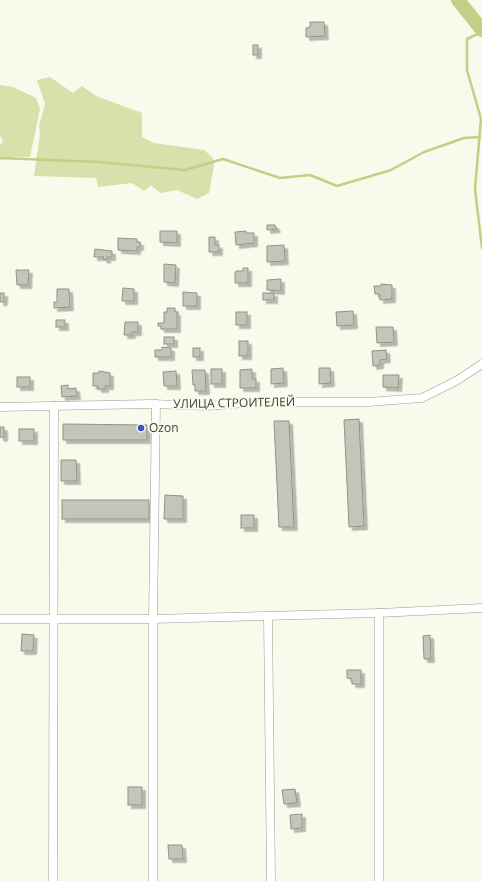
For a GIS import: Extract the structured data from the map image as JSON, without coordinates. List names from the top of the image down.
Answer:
{
  "streets": {
    "street": ["УЛИЦА СТРОИТЕЛЕЙ"]
  },
  "places": ["Ozon"]
}
